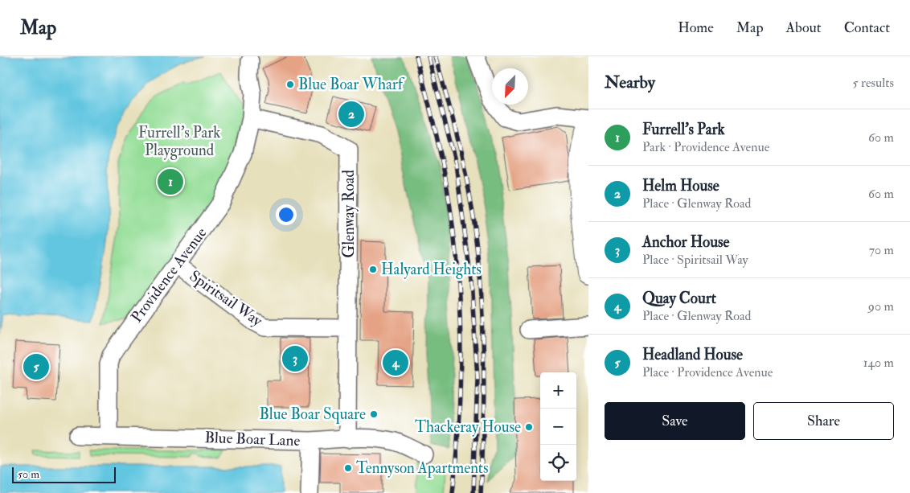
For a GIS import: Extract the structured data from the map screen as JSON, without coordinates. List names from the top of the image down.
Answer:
{
  "streets": {
    "street": [
      "Glenway Road",
      "Providence Avenue",
      "Spiritsail Way",
      "Blue Boar Lane"
    ]
  },
  "crossings": [
    ["Glenway Road", "Providence Avenue"],
    ["Glenway Road", "Spiritsail Way"],
    ["Glenway Road", "Blue Boar Lane"],
    ["Providence Avenue", "Spiritsail Way"],
    ["Providence Avenue", "Blue Boar Lane"]
  ],
  "parks": ["Furrell's Park Playground"],
  "places": [
    "Blue Boar Wharf",
    "Halyard Heights",
    "Blue Boar Square",
    "Thackeray House",
    "Tennyson Apartments"
  ],
  "scale_bar": "50 m",
  "north": "bottom left",
  "page": {
    "header": "Map",
    "nav": [
      "Home",
      "Map",
      "About",
      "Contact"
    ],
    "heading": ["Nearby", "5 results"],
    "pins": [
      "2",
      "1",
      "3",
      "4",
      "5"
    ],
    "list": [
      {
        "mark": "1",
        "name": "Furrell's Park",
        "note": "Park · Providence Avenue",
        "value": "60 m"
      },
      {
        "mark": "2",
        "name": "Helm House",
        "note": "Place · Glenway Road",
        "value": "60 m"
      },
      {
        "mark": "3",
        "name": "Anchor House",
        "note": "Place · Spiritsail Way",
        "value": "70 m"
      },
      {
        "mark": "4",
        "name": "Quay Court",
        "note": "Place · Glenway Road",
        "value": "90 m"
      },
      {
        "mark": "5",
        "name": "Headland House",
        "note": "Place · Providence Avenue",
        "value": "140 m"
      }
    ],
    "map_buttons": ["+", "−"],
    "buttons": ["Save", "Share"],
    "scale": "50 m"
  }
}
